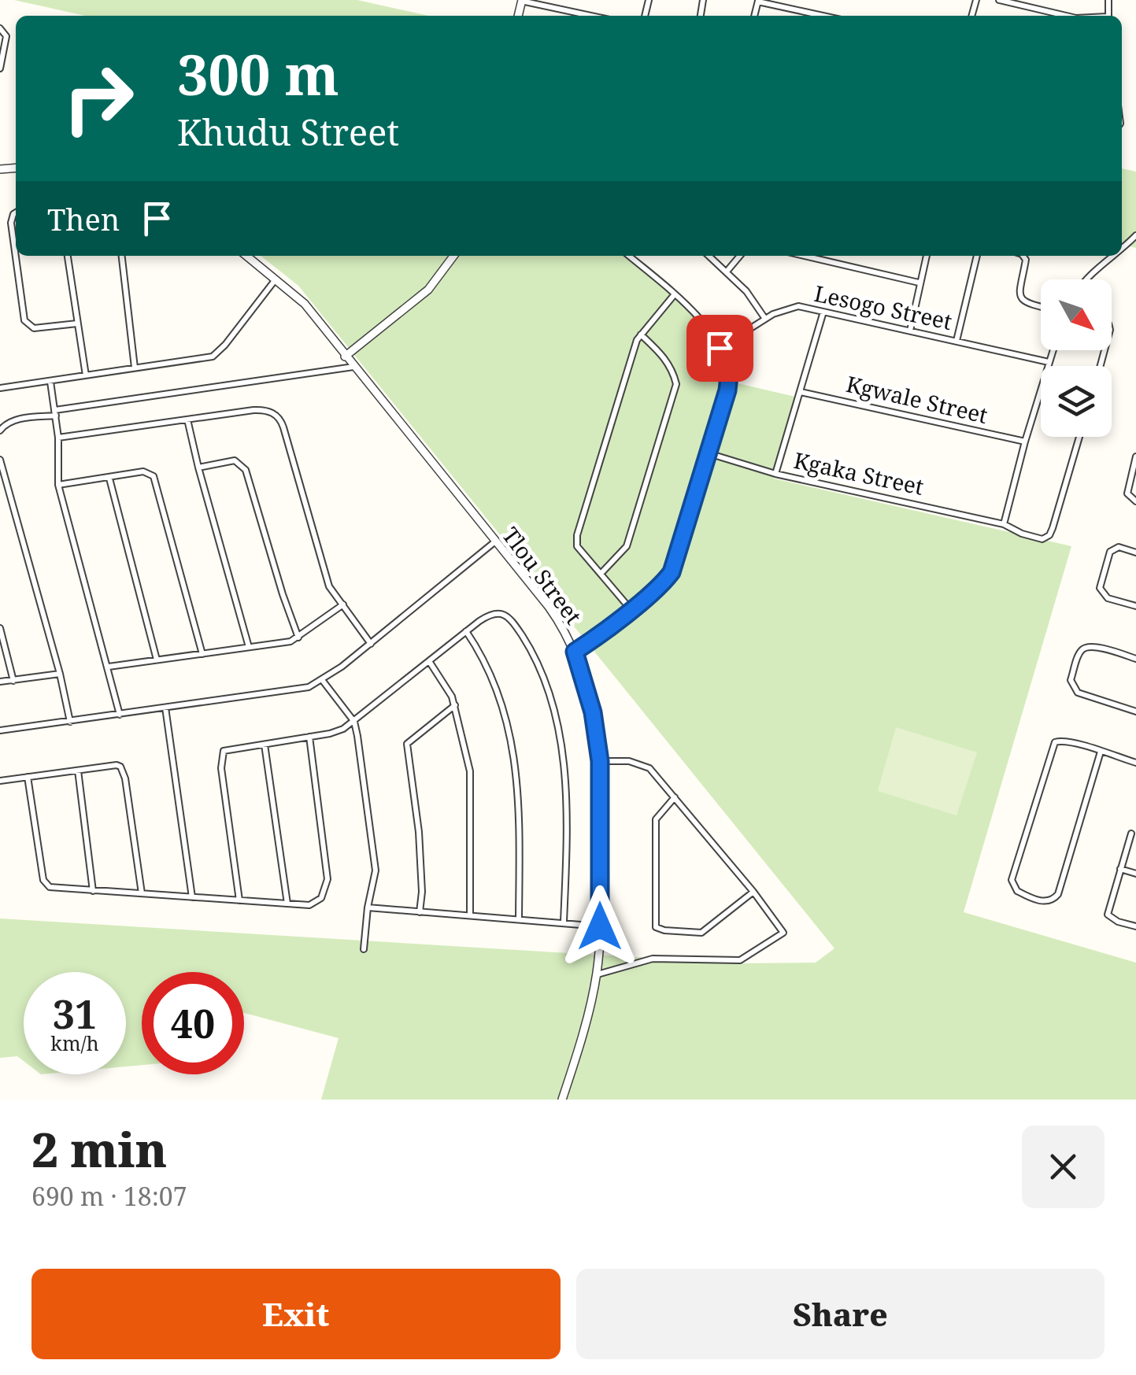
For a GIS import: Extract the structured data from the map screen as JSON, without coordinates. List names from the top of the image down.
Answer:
{
  "streets": {
    "street": [
      "Lesogo Street",
      "Kgwale Street",
      "Kgaka Street",
      "Tlou Street"
    ]
  },
  "north": "bottom right",
  "page": {
    "turn": ["300 m", "Khudu Street"],
    "then": "Then",
    "speed": "31 km/h",
    "limit": "40",
    "heading": ["2 min", "690 m · 18:07"],
    "buttons": ["Exit", "Share"]
  }
}
